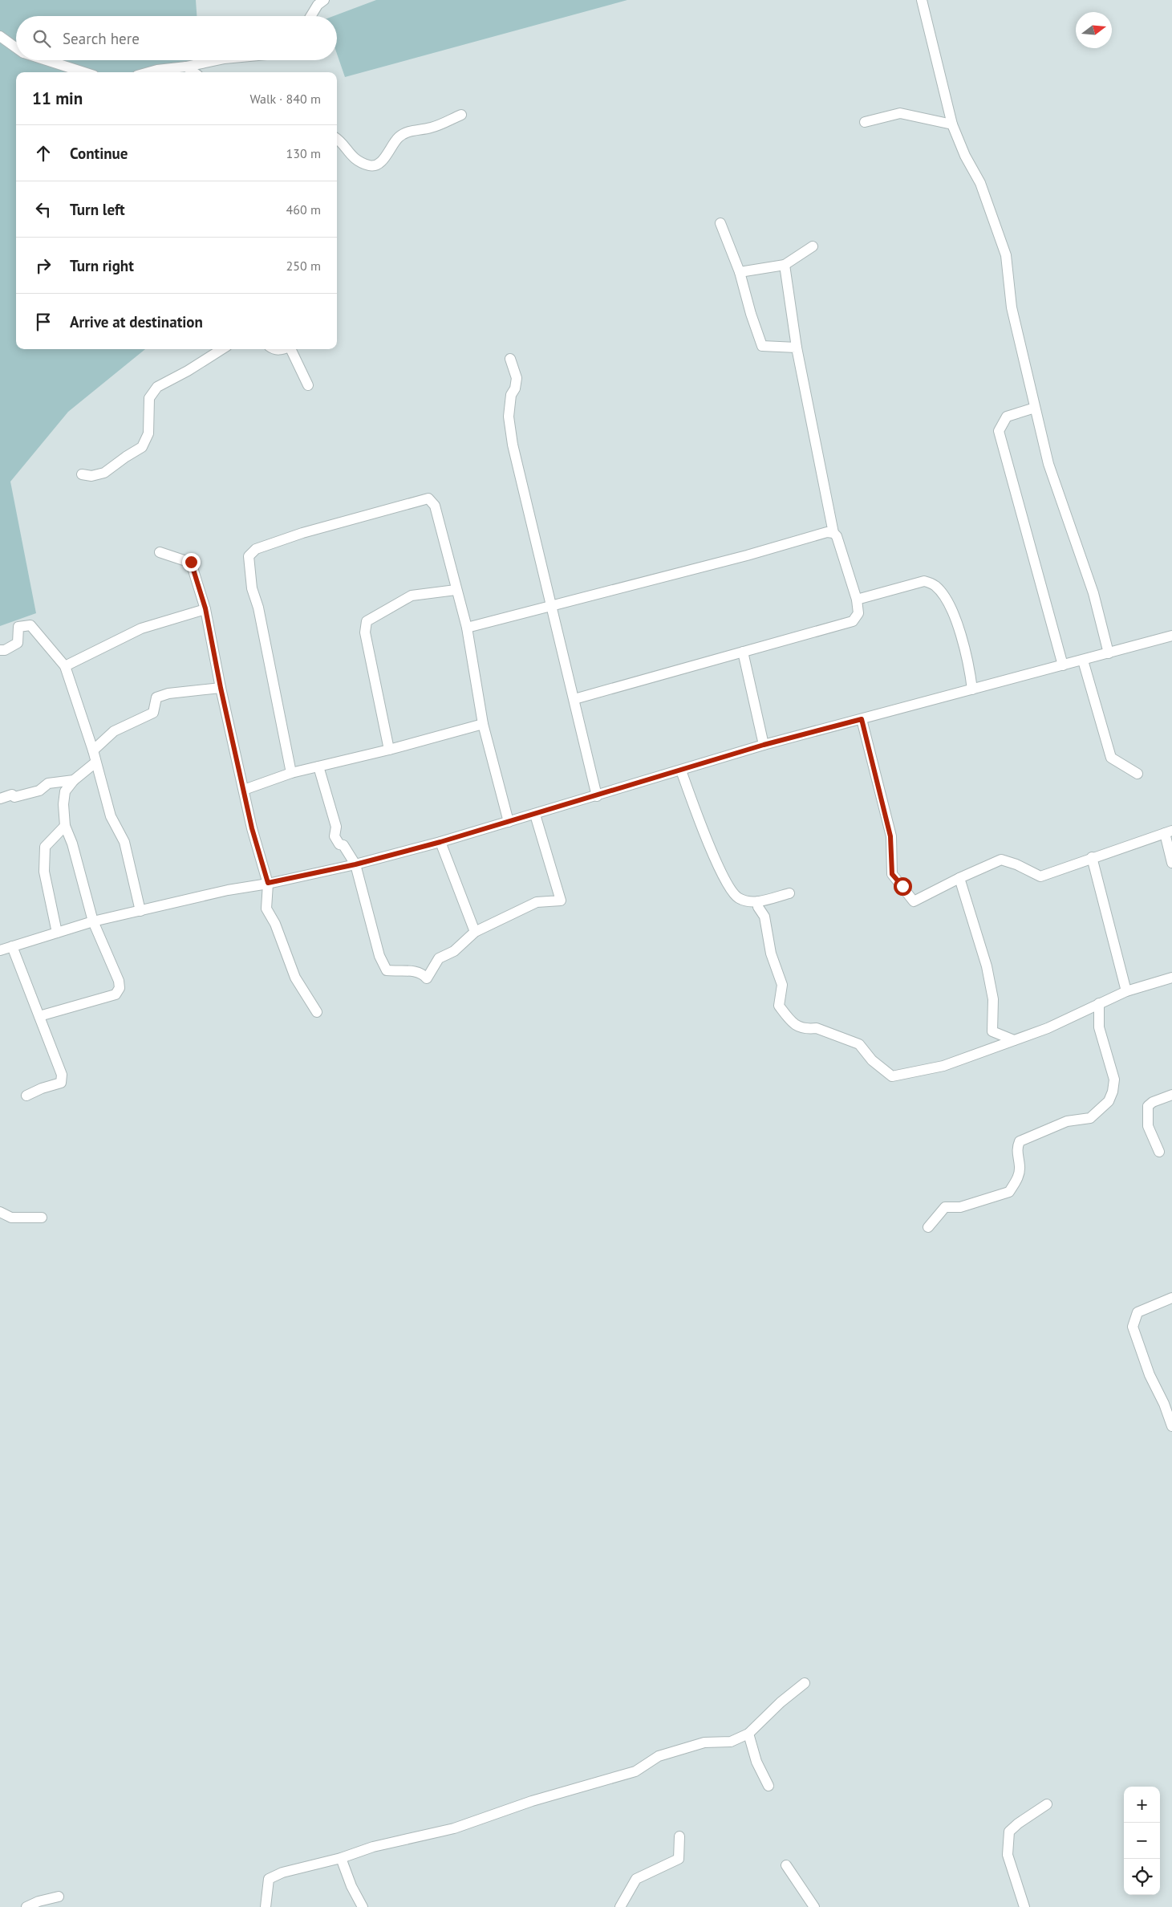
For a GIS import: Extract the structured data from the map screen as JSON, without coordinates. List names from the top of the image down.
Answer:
{
  "north": "right",
  "page": {
    "search": "Search here",
    "heading": ["11 min", "Walk · 840 m"],
    "list": [
      ["Continue", "130 m"],
      ["Turn left", "460 m"],
      ["Turn right", "250 m"],
      "Arrive at destination"
    ],
    "map_buttons": ["+", "−"]
  }
}
